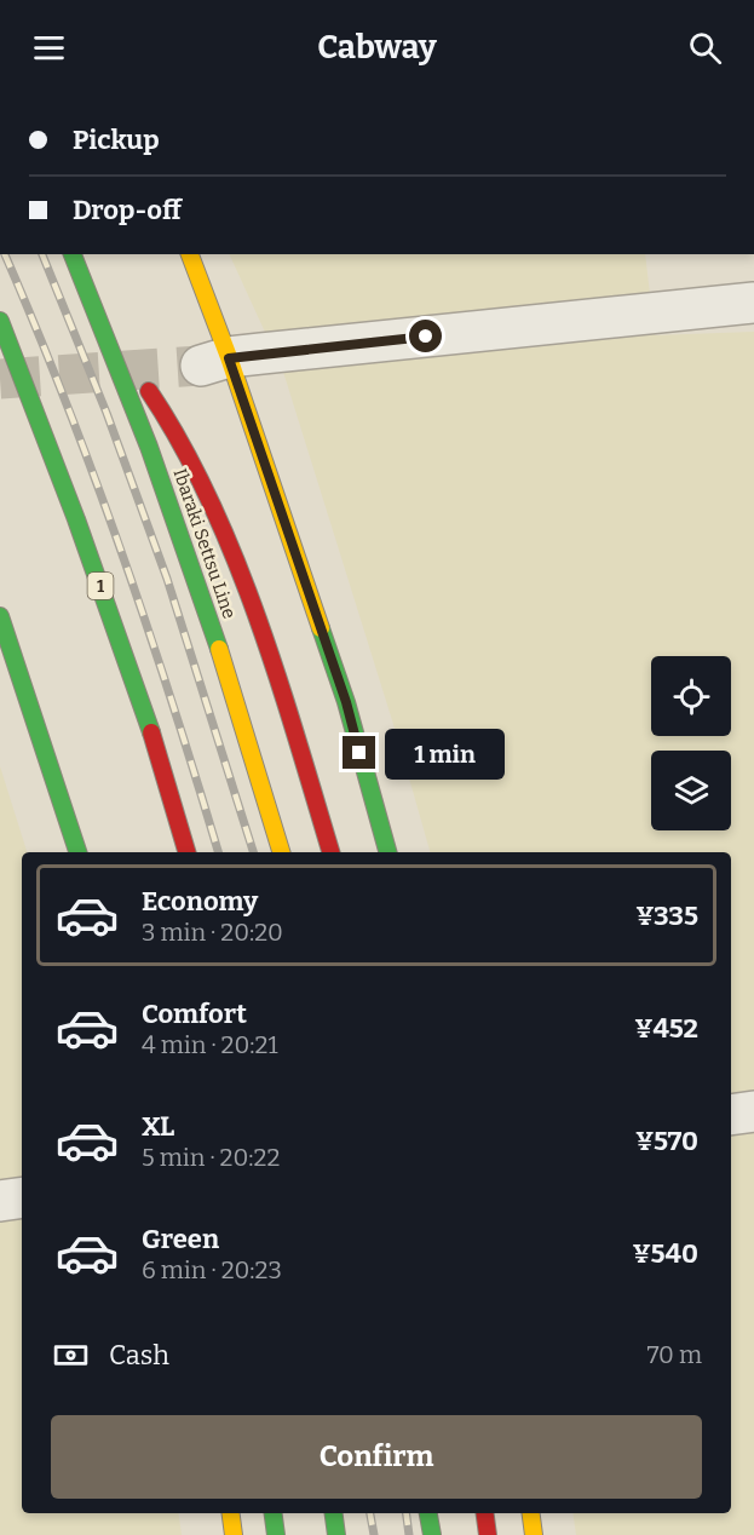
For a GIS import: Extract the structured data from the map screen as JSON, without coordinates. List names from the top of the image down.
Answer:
{
  "streets": {
    "main road": ["Ibaraki Settsu Line", "1"]
  },
  "page": {
    "header": "Cabway",
    "banner": ["Pickup", "Drop-off"],
    "bubble": "1 min",
    "list": [
      {
        "name": "Economy",
        "note": "3 min · 20:20",
        "value": "¥335"
      },
      {
        "name": "Comfort",
        "note": "4 min · 20:21",
        "value": "¥452"
      },
      {
        "name": "XL",
        "note": "5 min · 20:22",
        "value": "¥570"
      },
      {
        "name": "Green",
        "note": "6 min · 20:23",
        "value": "¥540"
      }
    ],
    "pay": ["Cash", "70 m"],
    "buttons": "Confirm"
  }
}
